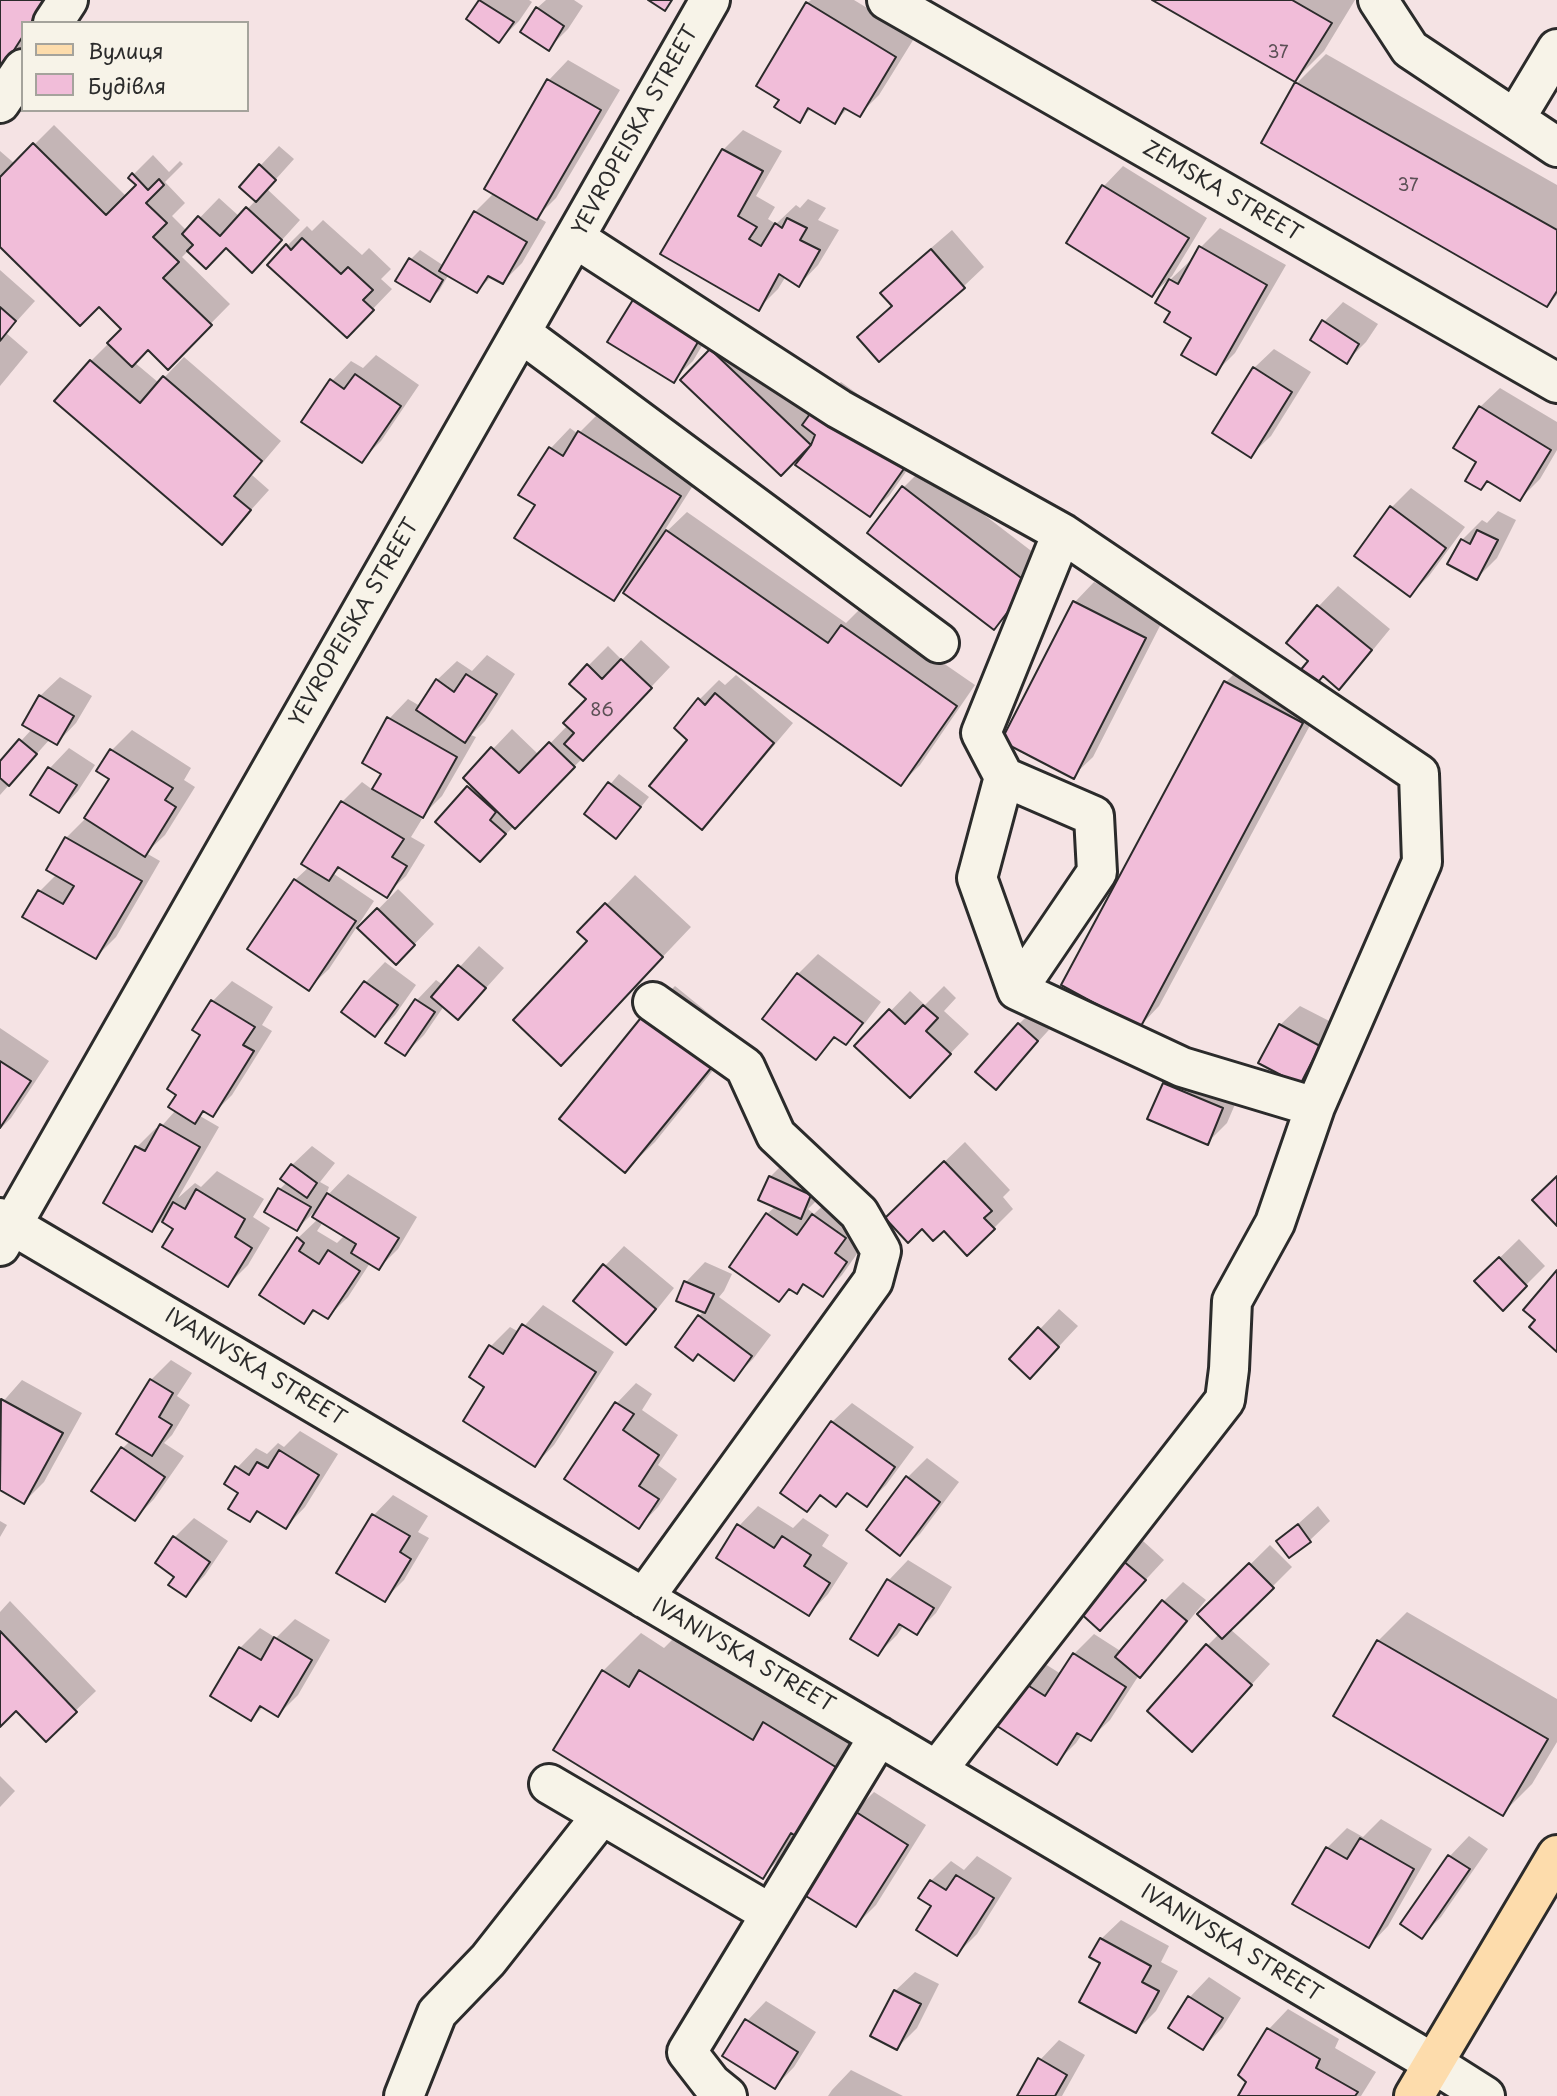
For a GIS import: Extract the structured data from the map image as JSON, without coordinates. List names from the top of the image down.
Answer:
{
  "streets": {
    "street": ["YEVROPEISKA STREET", "ZEMSKA STREET", "IVANIVSKA STREET"]
  },
  "crossings": [
    ["YEVROPEISKA STREET", "IVANIVSKA STREET"]
  ],
  "house_numbers": ["37", "37", "86"],
  "legend": ["Вулиця", "Будівля"]
}
